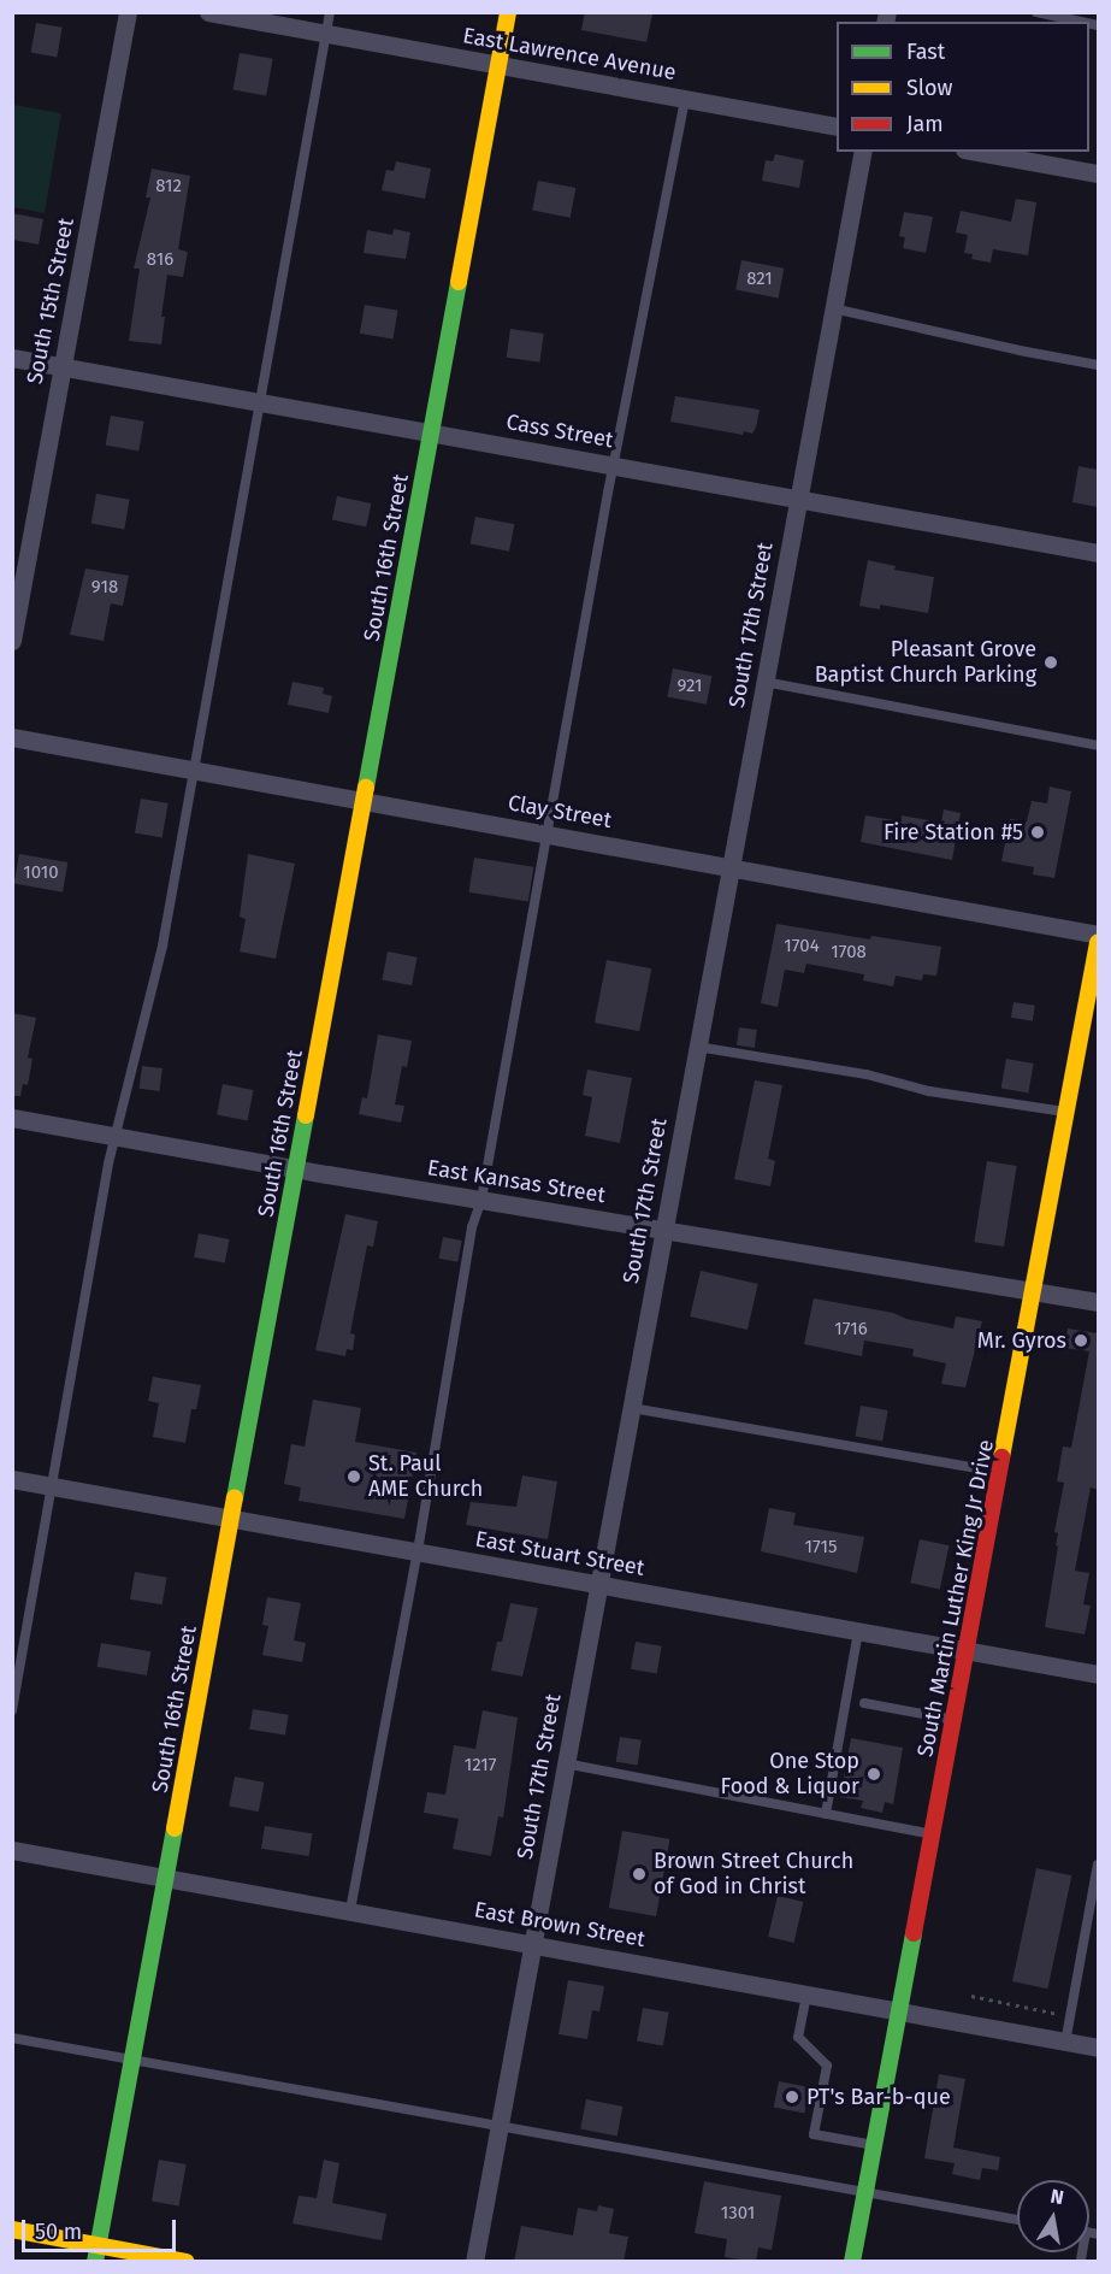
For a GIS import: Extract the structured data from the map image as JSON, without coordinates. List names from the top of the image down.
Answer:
{
  "streets": {
    "street": [
      "East Lawrence Avenue",
      "South 15th Street",
      "Cass Street",
      "South 16th Street",
      "South 17th Street",
      "Clay Street",
      "East Kansas Street",
      "East Stuart Street",
      "South Martin Luther King Jr Drive",
      "East Brown Street"
    ]
  },
  "crossings": [
    ["East Lawrence Avenue", "South 16th Street"],
    ["South 15th Street", "Cass Street"],
    ["Cass Street", "South 16th Street"],
    ["Cass Street", "South 17th Street"],
    ["South 16th Street", "Clay Street"],
    ["South 16th Street", "East Kansas Street"],
    ["South 16th Street", "East Stuart Street"],
    ["South 16th Street", "East Brown Street"],
    ["South 17th Street", "Clay Street"],
    ["South 17th Street", "East Kansas Street"],
    ["South 17th Street", "East Stuart Street"],
    ["South 17th Street", "East Brown Street"],
    ["East Kansas Street", "South Martin Luther King Jr Drive"],
    ["East Stuart Street", "South Martin Luther King Jr Drive"],
    ["South Martin Luther King Jr Drive", "East Brown Street"]
  ],
  "places": [
    "Pleasant Grove Baptist Church Parking",
    "Fire Station #5",
    "Mr. Gyros",
    "St. Paul AME Church",
    "One Stop Food & Liquor",
    "Brown Street Church of God in Christ",
    "PT's Bar-b-que"
  ],
  "house_numbers": [
    "812",
    "816",
    "821",
    "918",
    "921",
    "1010",
    "1704",
    "1708",
    "1716",
    "1715",
    "1217",
    "1301"
  ],
  "legend": ["Fast", "Slow", "Jam"],
  "scale_bar": "50 m",
  "north": "top"
}
